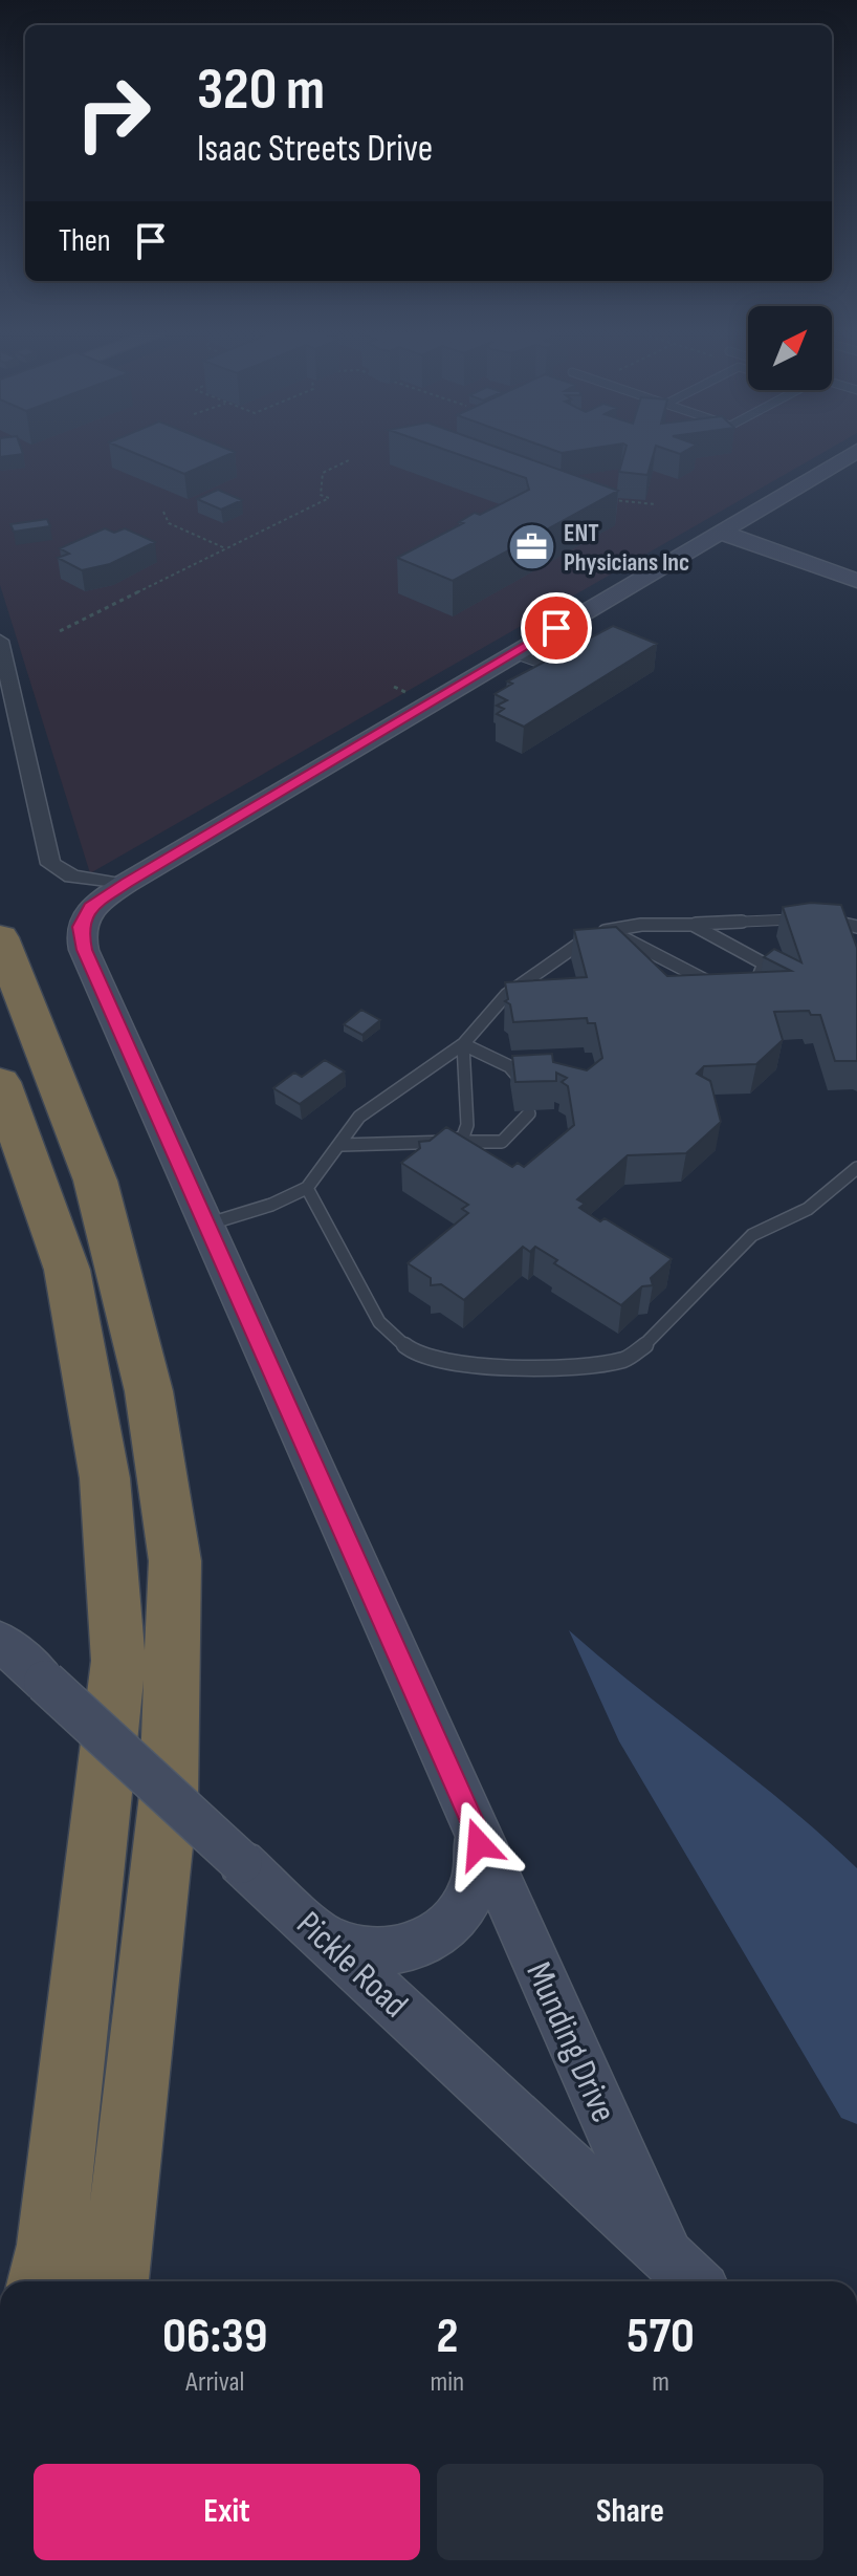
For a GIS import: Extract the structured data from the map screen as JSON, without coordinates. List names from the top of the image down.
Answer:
{
  "streets": {
    "street": ["Pickle Road", "Munding Drive"]
  },
  "crossings": [
    ["Pickle Road", "Munding Drive"]
  ],
  "places": {
    "office": ["ENT Physicians Inc"]
  },
  "north": "top right",
  "page": {
    "turn": ["320 m", "Isaac Streets Drive"],
    "then": "Then",
    "eta": [
      "06:39",
      "Arrival",
      "2",
      "min",
      "570",
      "m"
    ],
    "buttons": ["Exit", "Share"]
  }
}
